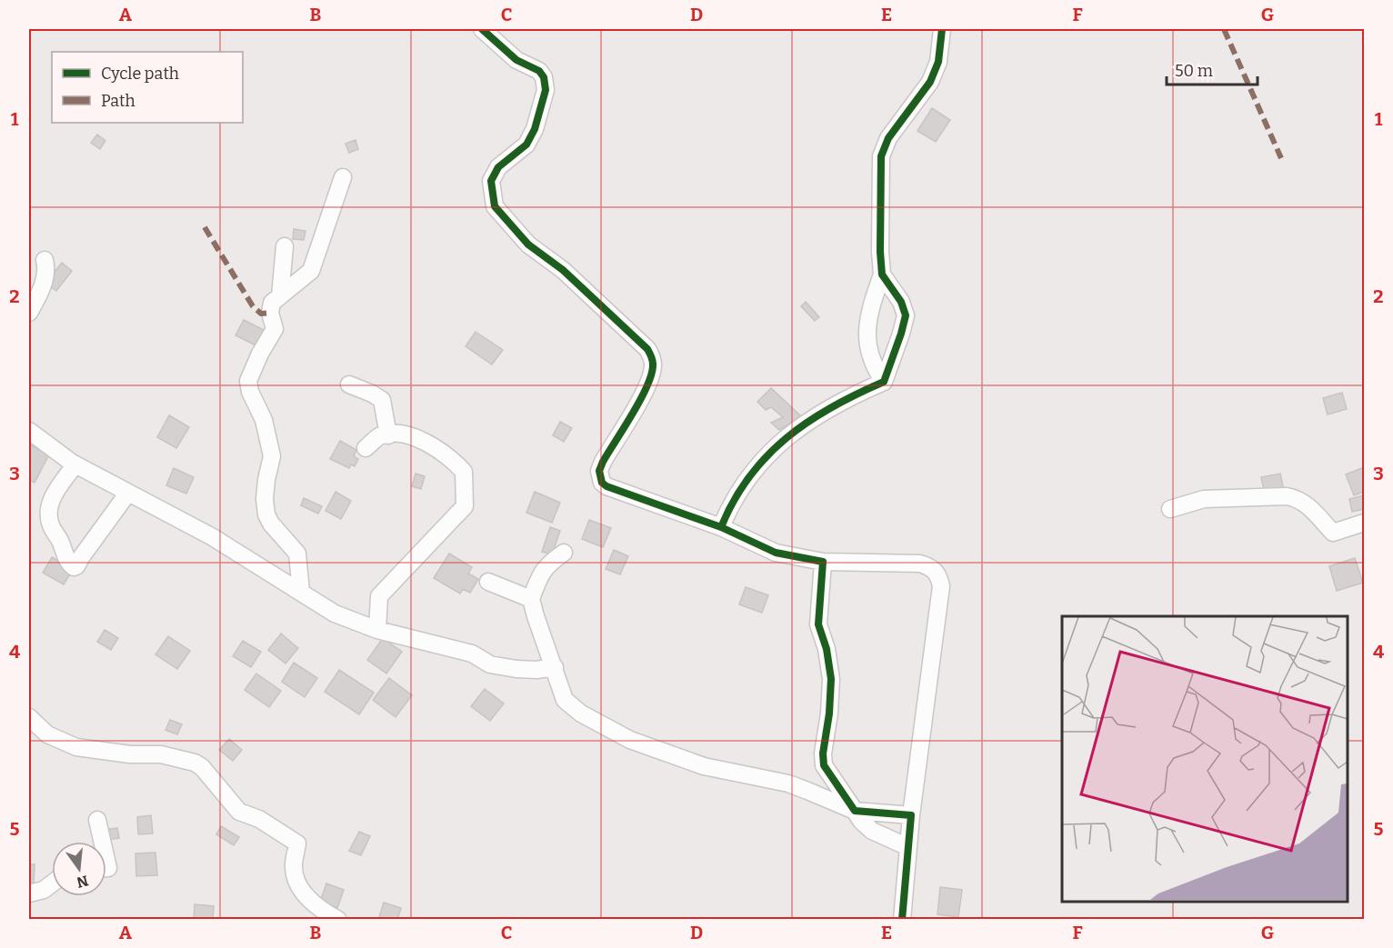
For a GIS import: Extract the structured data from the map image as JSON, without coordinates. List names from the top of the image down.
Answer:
{
  "legend": ["Cycle path", "Path"],
  "scale_bar": "50 m",
  "north": "bottom",
  "grid": {
    "columns": [
      "A",
      "B",
      "C",
      "D",
      "E",
      "F",
      "G"
    ],
    "rows": [
      "1",
      "2",
      "3",
      "4",
      "5"
    ]
  }
}
